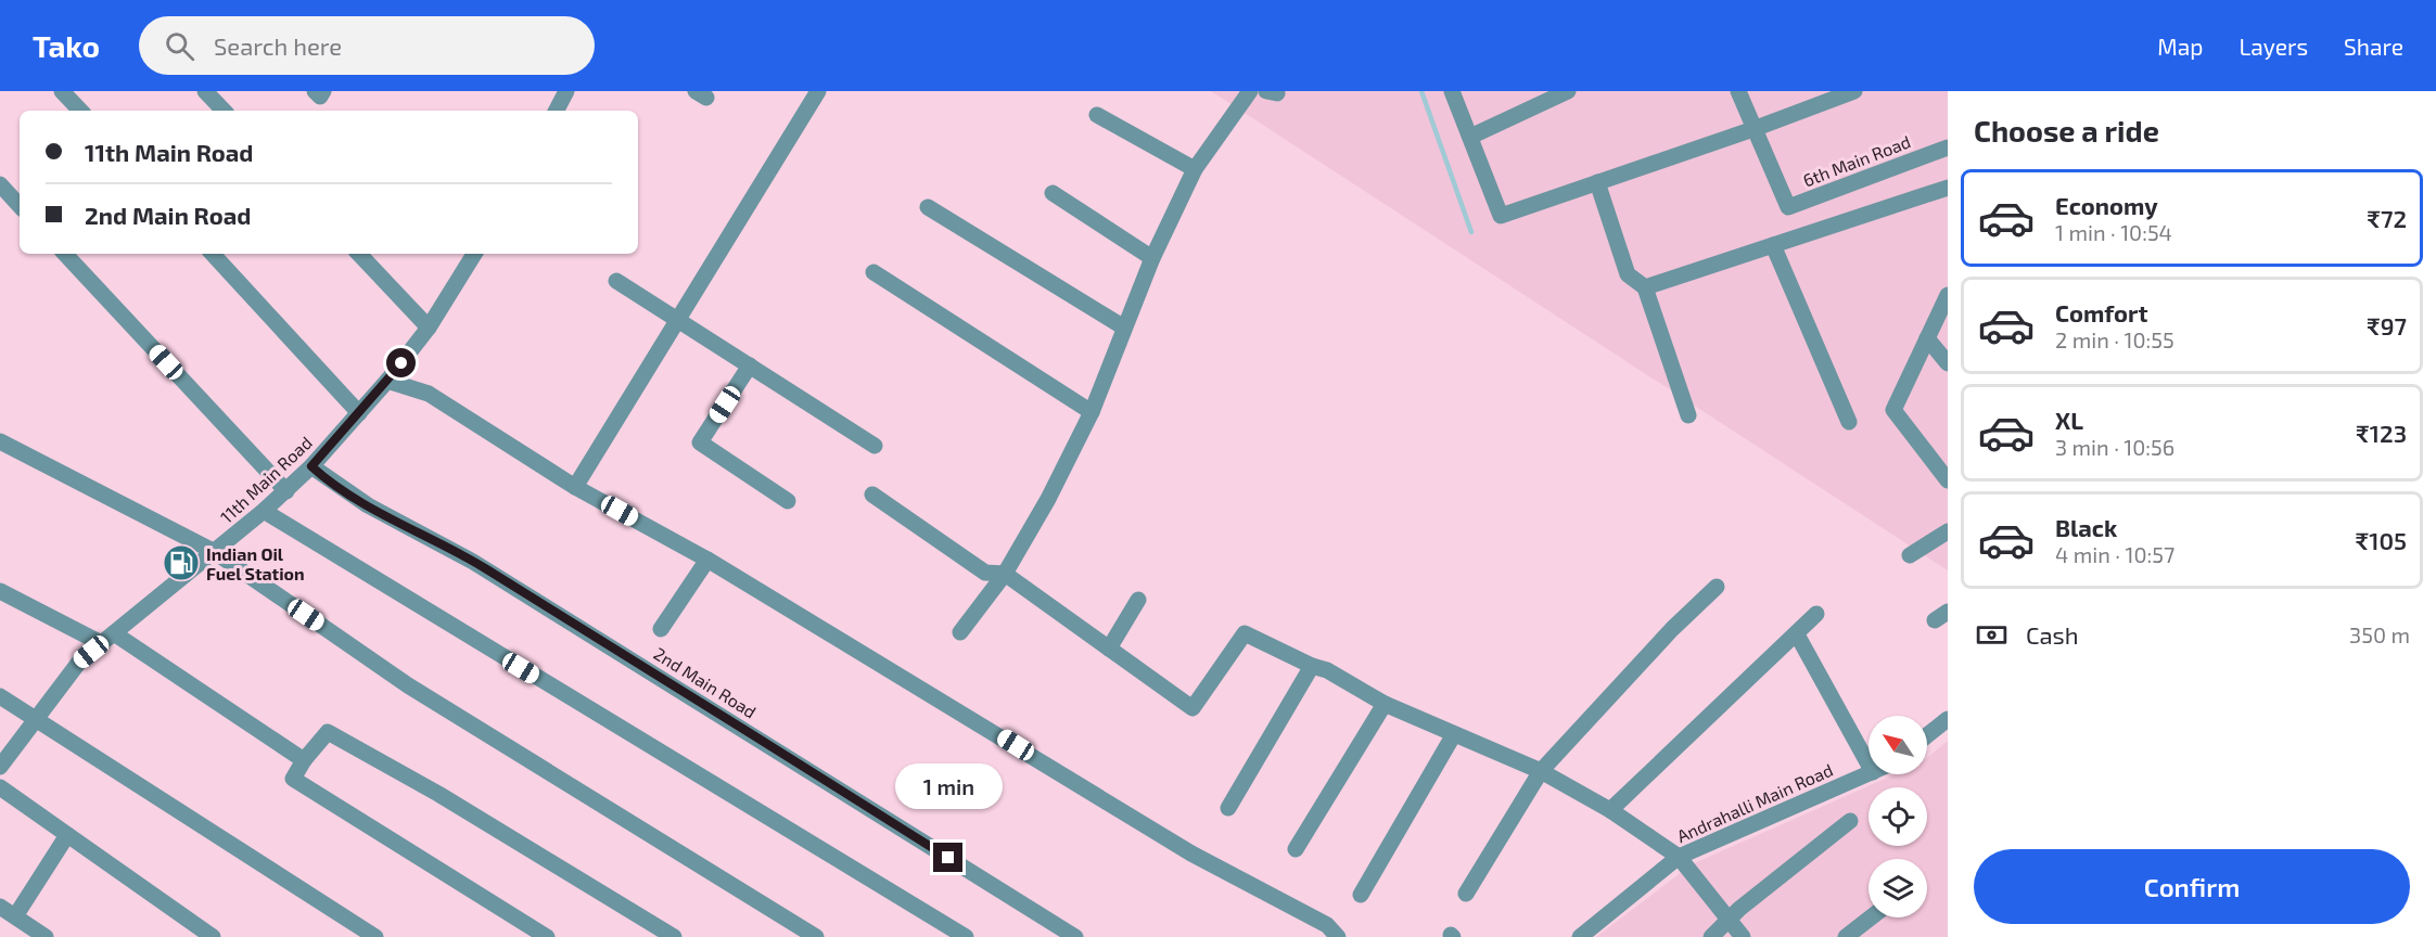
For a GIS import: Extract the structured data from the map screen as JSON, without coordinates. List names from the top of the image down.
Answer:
{
  "streets": {
    "street": [
      "6th Main Road",
      "11th Main Road",
      "2nd Main Road",
      "Andrahalli Main Road"
    ]
  },
  "crossings": [
    ["11th Main Road", "2nd Main Road"]
  ],
  "places": {
    "fuel station": ["Indian Oil Fuel Station"]
  },
  "north": "top left",
  "page": {
    "header": "Tako",
    "search": "Search here",
    "nav": ["Map", "Layers", "Share"],
    "heading": "Choose a ride",
    "banner": ["11th Main Road", "2nd Main Road"],
    "list": [
      {
        "name": "Economy",
        "note": "1 min · 10:54",
        "value": "₹72"
      },
      {
        "name": "Comfort",
        "note": "2 min · 10:55",
        "value": "₹97"
      },
      {
        "name": "XL",
        "note": "3 min · 10:56",
        "value": "₹123"
      },
      {
        "name": "Black",
        "note": "4 min · 10:57",
        "value": "₹105"
      }
    ],
    "pay": ["Cash", "350 m"],
    "bubble": "1 min",
    "buttons": "Confirm"
  }
}
